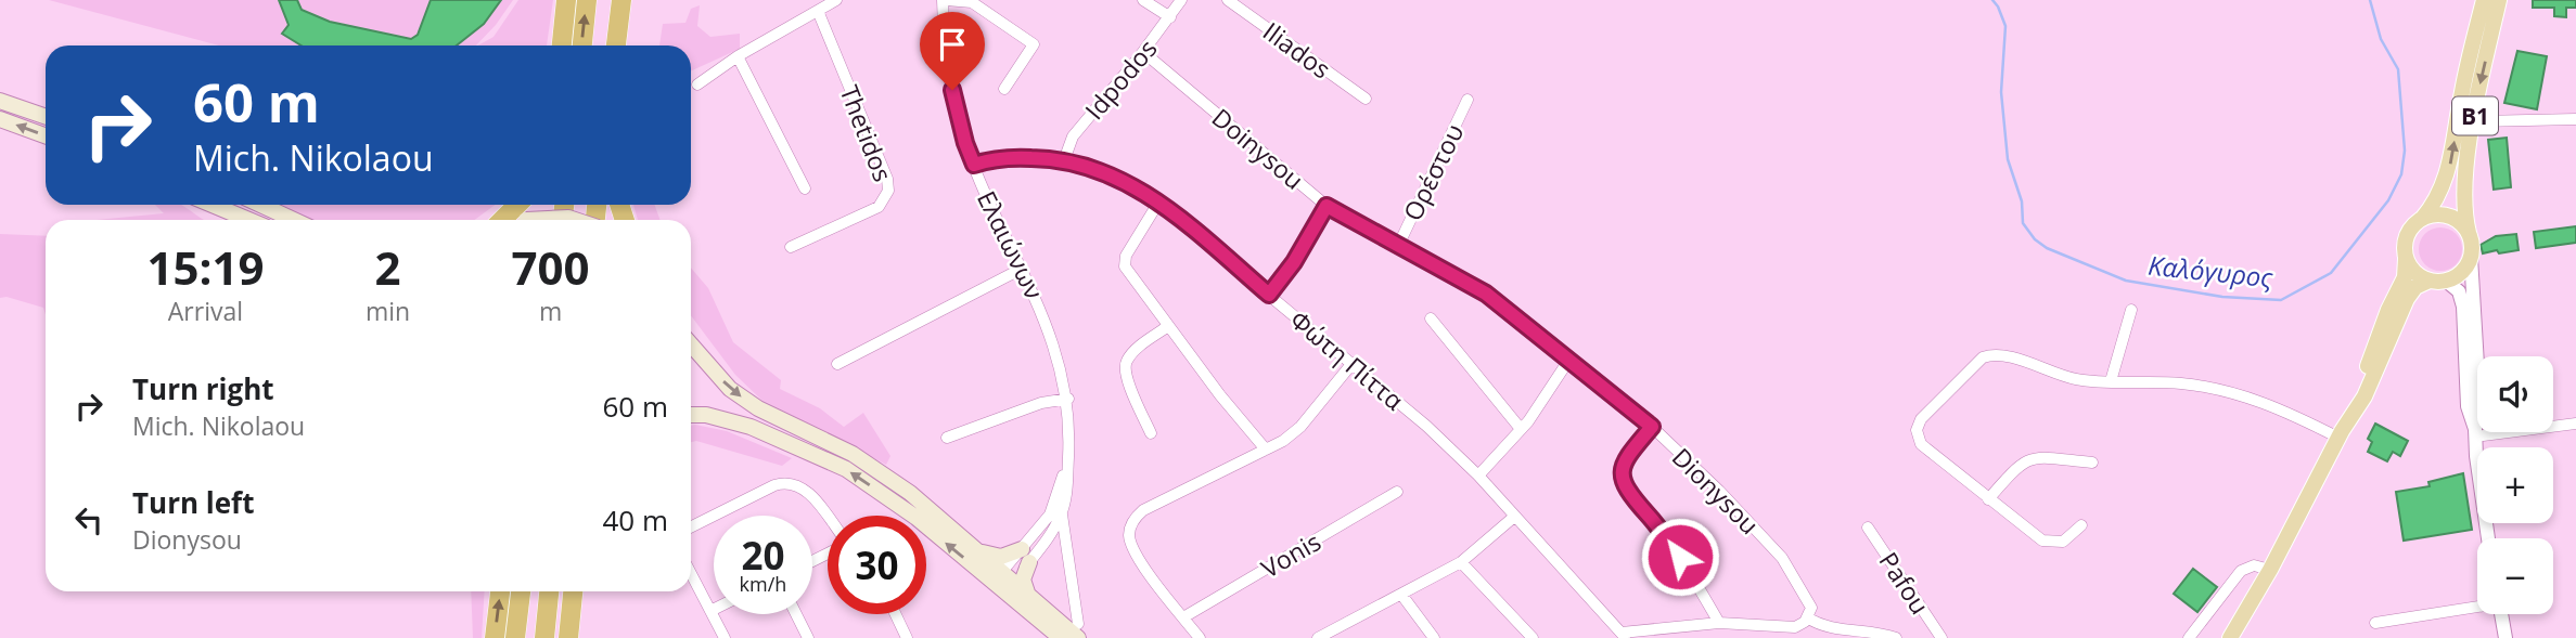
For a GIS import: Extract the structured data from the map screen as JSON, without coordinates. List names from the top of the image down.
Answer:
{
  "streets": {
    "main road": ["B1"],
    "street": [
      "Iliados",
      "Idpodos",
      "Thetidos",
      "Doinysou",
      "Ορέστου",
      "Ελαιώνων",
      "Φώτη Πίττα",
      "Dionysou",
      "Vonis",
      "Pafou"
    ]
  },
  "crossings": [
    ["Idpodos", "Doinysou"],
    ["Idpodos", "Φώτη Πίττα"],
    ["Doinysou", "Ορέστου"],
    ["Doinysou", "Dionysou"],
    ["Ελαιώνων", "Φώτη Πίττα"]
  ],
  "water": ["Καλόγυρος"],
  "page": {
    "turn": ["60 m", "Mich. Nikolaou"],
    "eta": [
      "15:19",
      "Arrival",
      "2",
      "min",
      "700",
      "m"
    ],
    "list": [
      {
        "name": "Turn right",
        "note": "Mich. Nikolaou",
        "value": "60 m"
      },
      {
        "name": "Turn left",
        "note": "Dionysou",
        "value": "40 m"
      }
    ],
    "map_buttons": ["+", "−"],
    "speed": "20 km/h",
    "limit": "30"
  }
}
